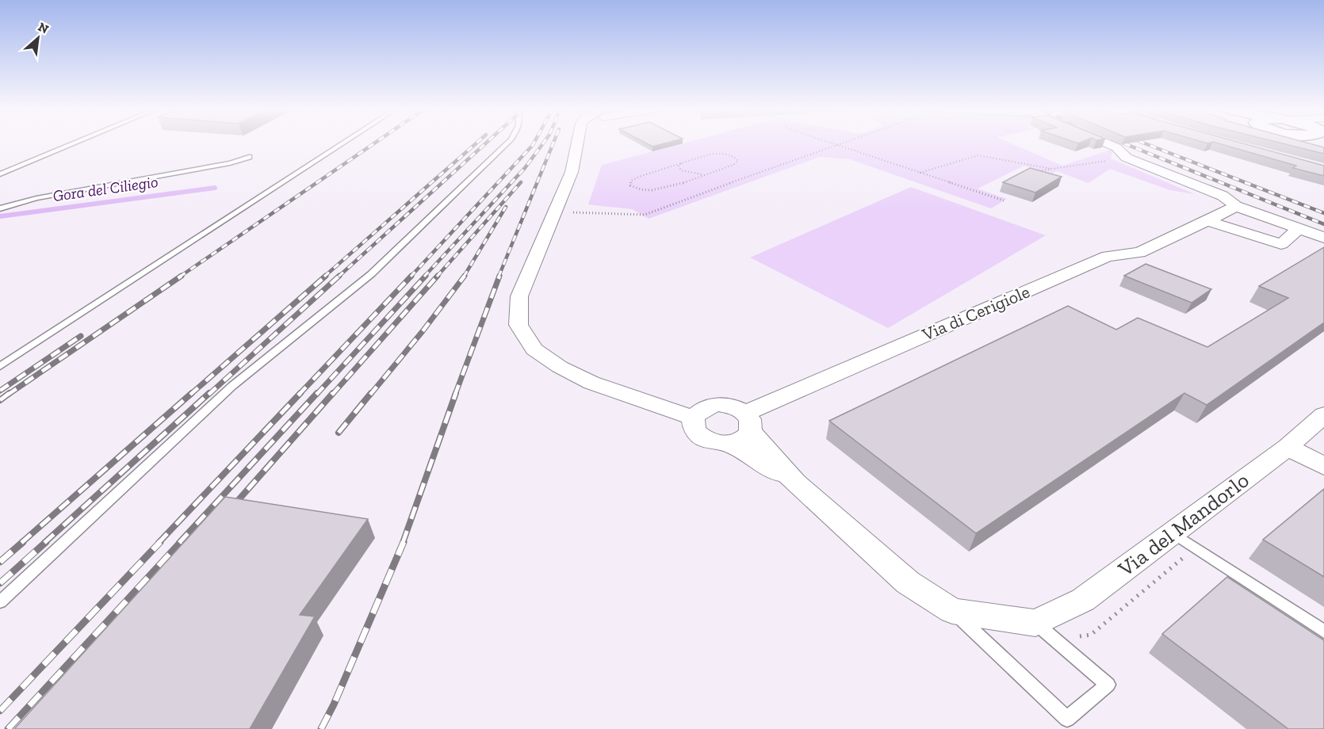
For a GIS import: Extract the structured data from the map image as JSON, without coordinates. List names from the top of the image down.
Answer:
{
  "streets": {
    "street": ["Via di Cerigiole", "Via del Mandorlo"]
  },
  "water": ["Gora del Ciliegio"],
  "north": "top right"
}
